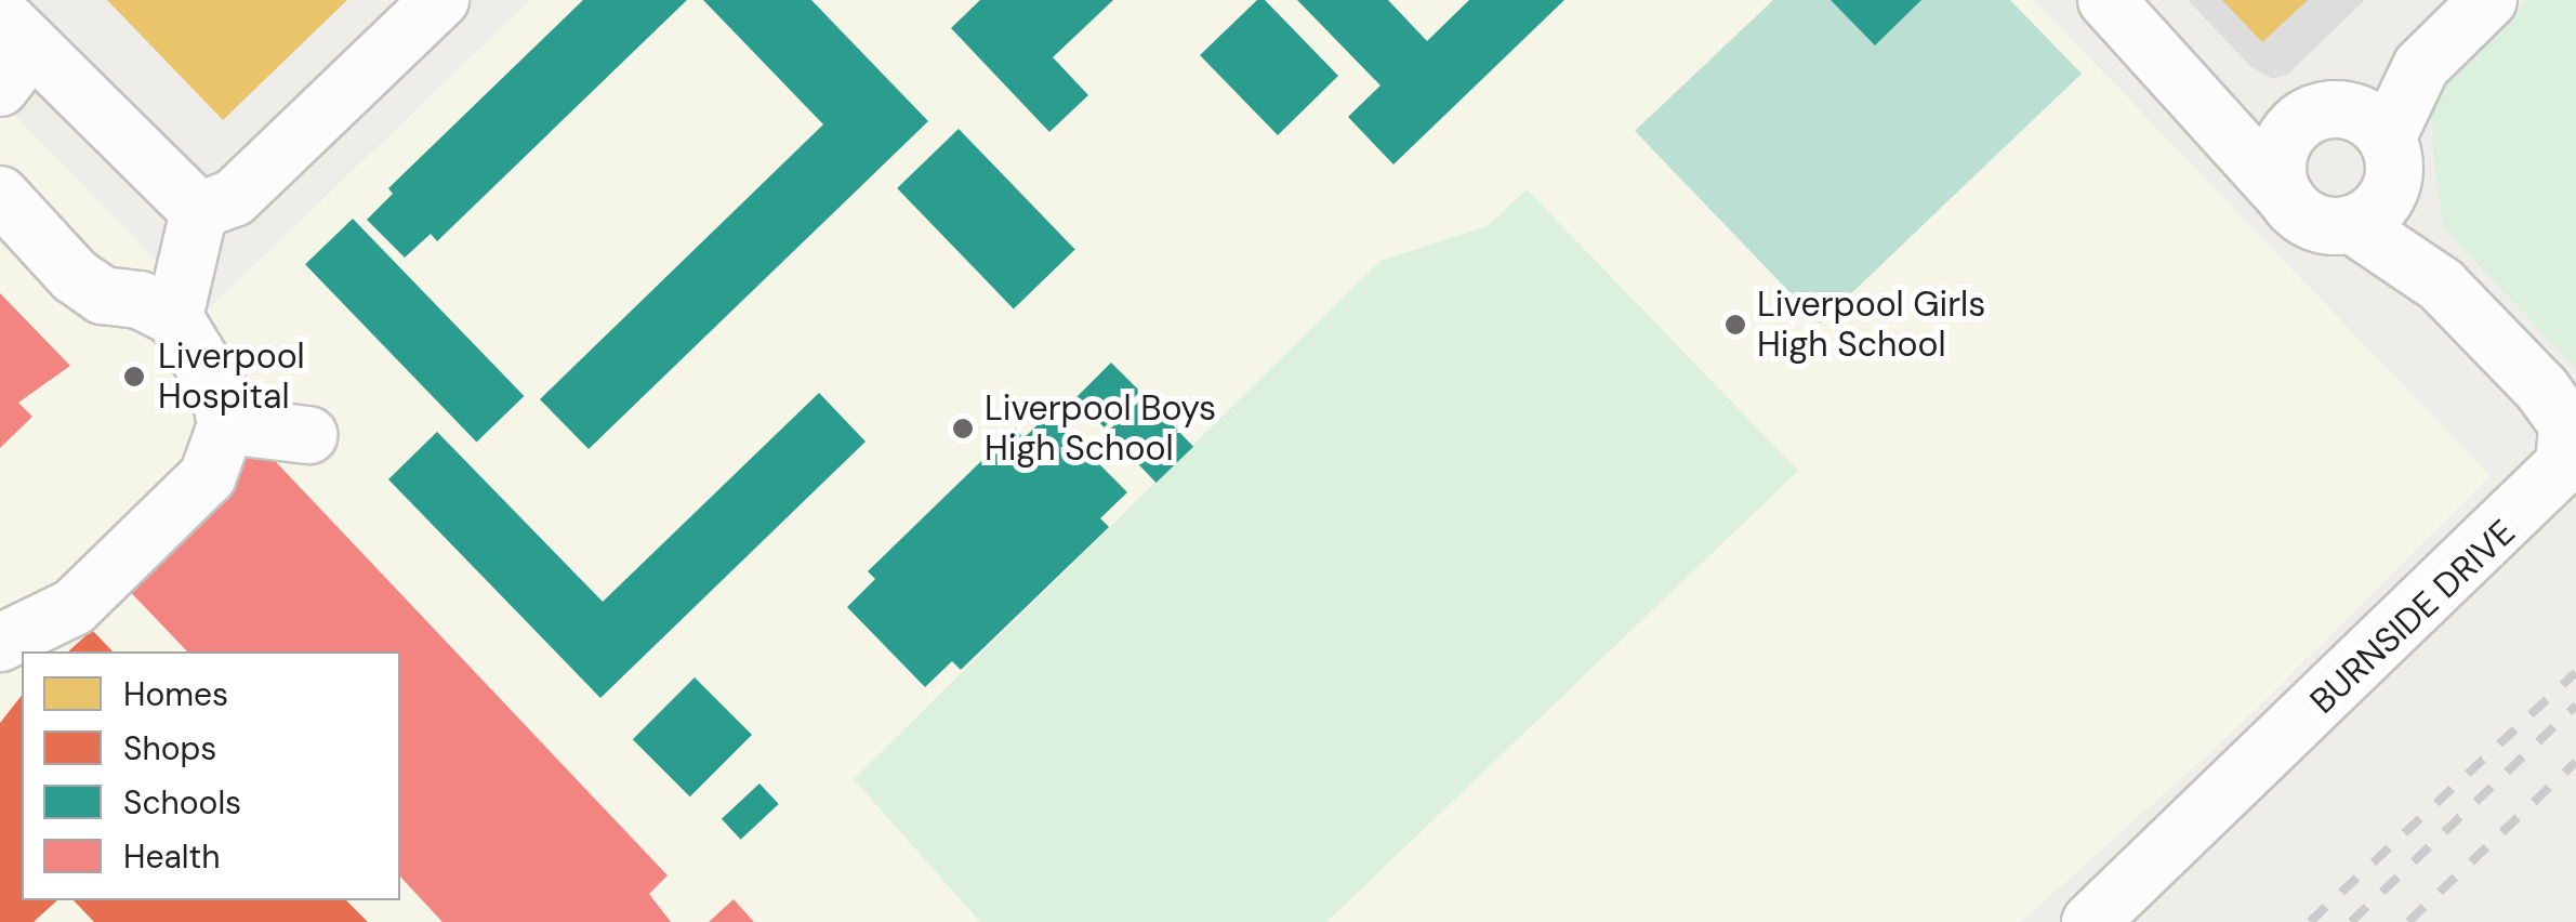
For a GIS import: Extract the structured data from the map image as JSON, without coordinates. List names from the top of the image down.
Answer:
{
  "streets": {
    "street": ["BURNSIDE DRIVE"]
  },
  "places": ["Liverpool Girls High School", "Liverpool Hospital", "Liverpool Boys High School"],
  "legend": [
    "Homes",
    "Shops",
    "Schools",
    "Health"
  ]
}
